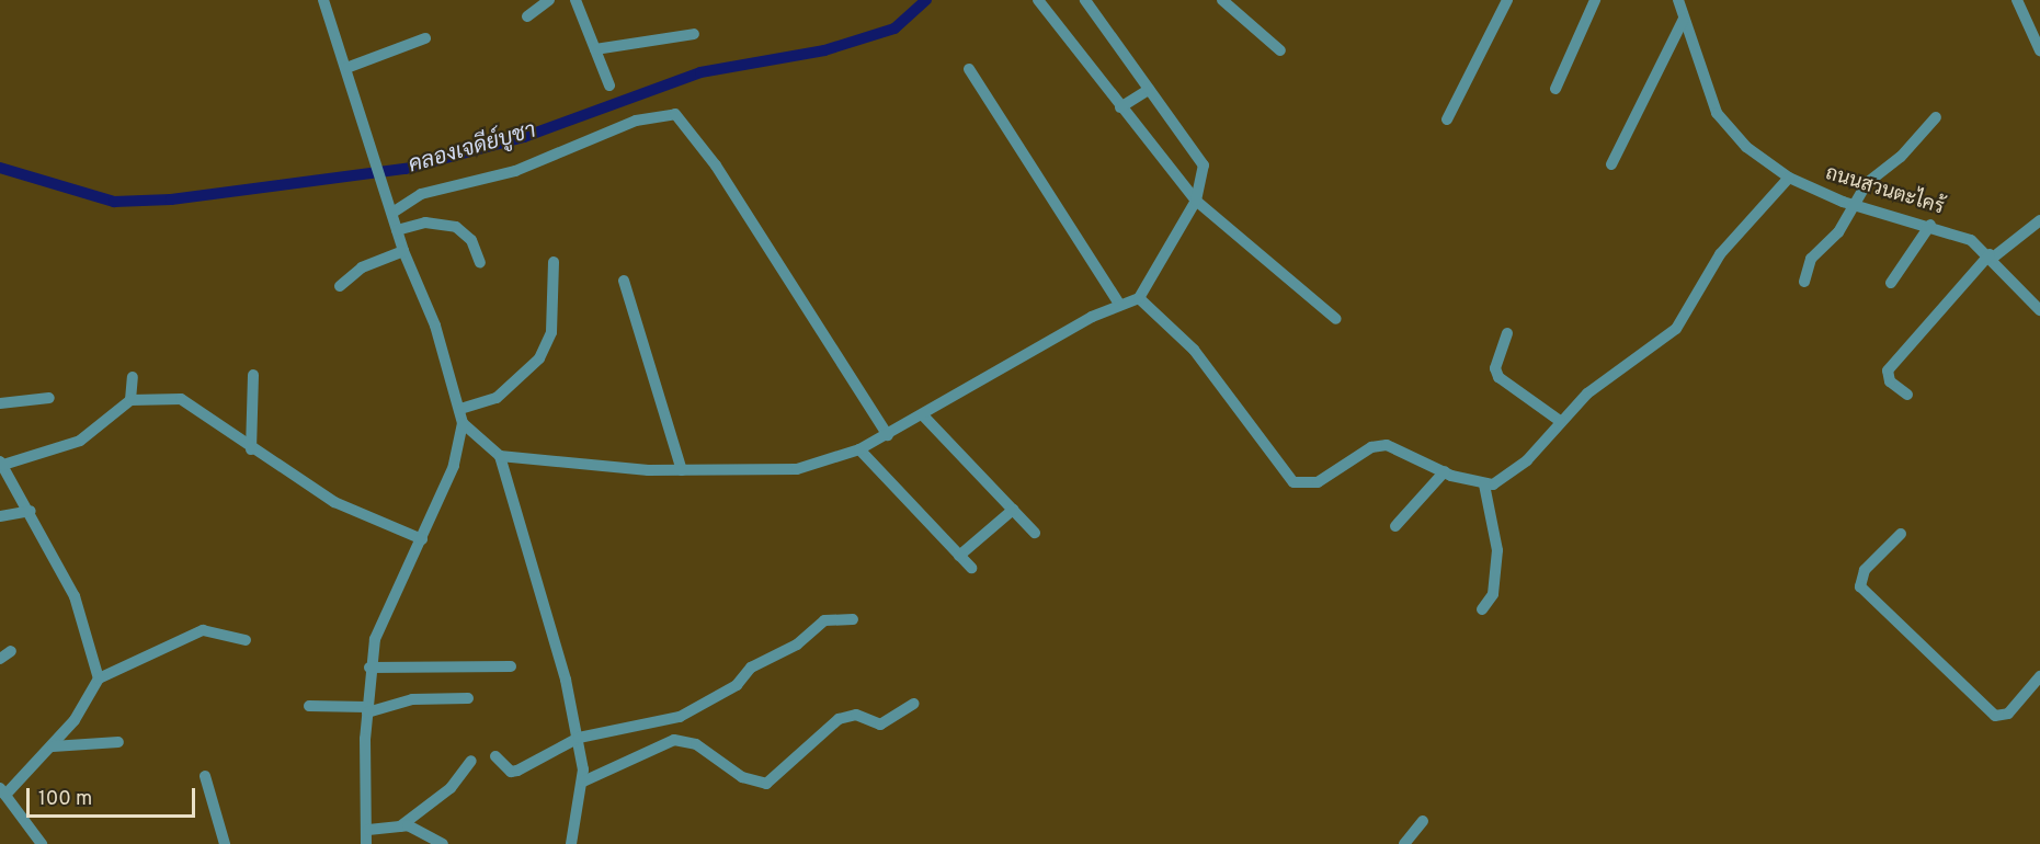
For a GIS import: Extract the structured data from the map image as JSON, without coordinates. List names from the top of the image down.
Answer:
{
  "streets": {
    "street": ["ถนนสวนตะไคร้"]
  },
  "water": ["คลองเจดีย์บูชา"],
  "scale_bar": "100 m"
}
